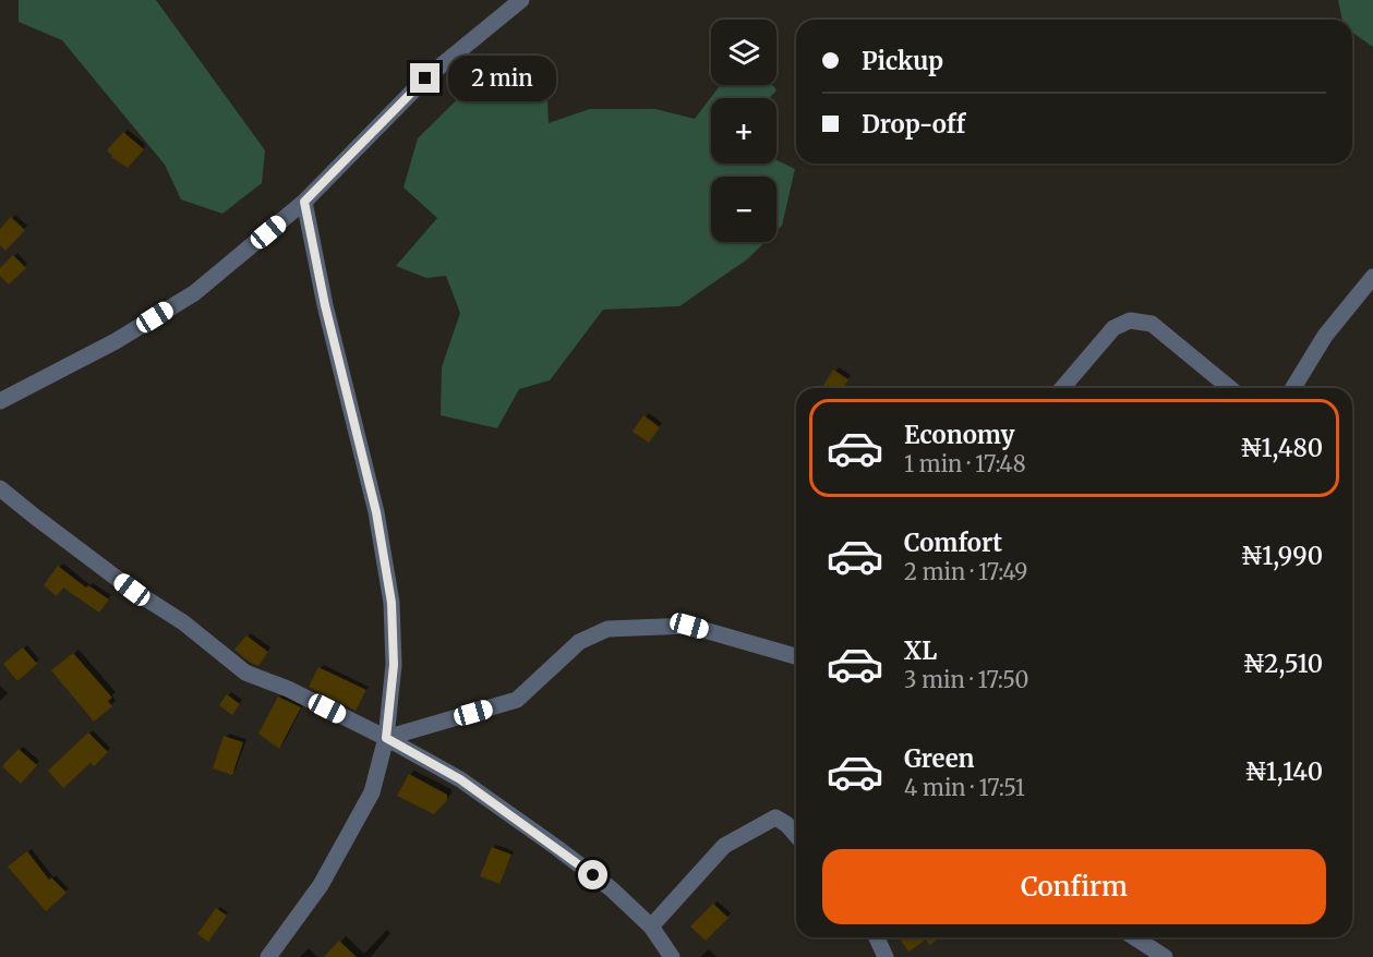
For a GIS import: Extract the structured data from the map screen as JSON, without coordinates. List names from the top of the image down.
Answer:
{
  "page": {
    "map_buttons": ["+", "−"],
    "banner": ["Pickup", "Drop-off"],
    "bubble": "2 min",
    "list": [
      {
        "name": "Economy",
        "note": "1 min · 17:48",
        "value": "₦1,480"
      },
      {
        "name": "Comfort",
        "note": "2 min · 17:49",
        "value": "₦1,990"
      },
      {
        "name": "XL",
        "note": "3 min · 17:50",
        "value": "₦2,510"
      },
      {
        "name": "Green",
        "note": "4 min · 17:51",
        "value": "₦1,140"
      }
    ],
    "buttons": "Confirm"
  }
}
